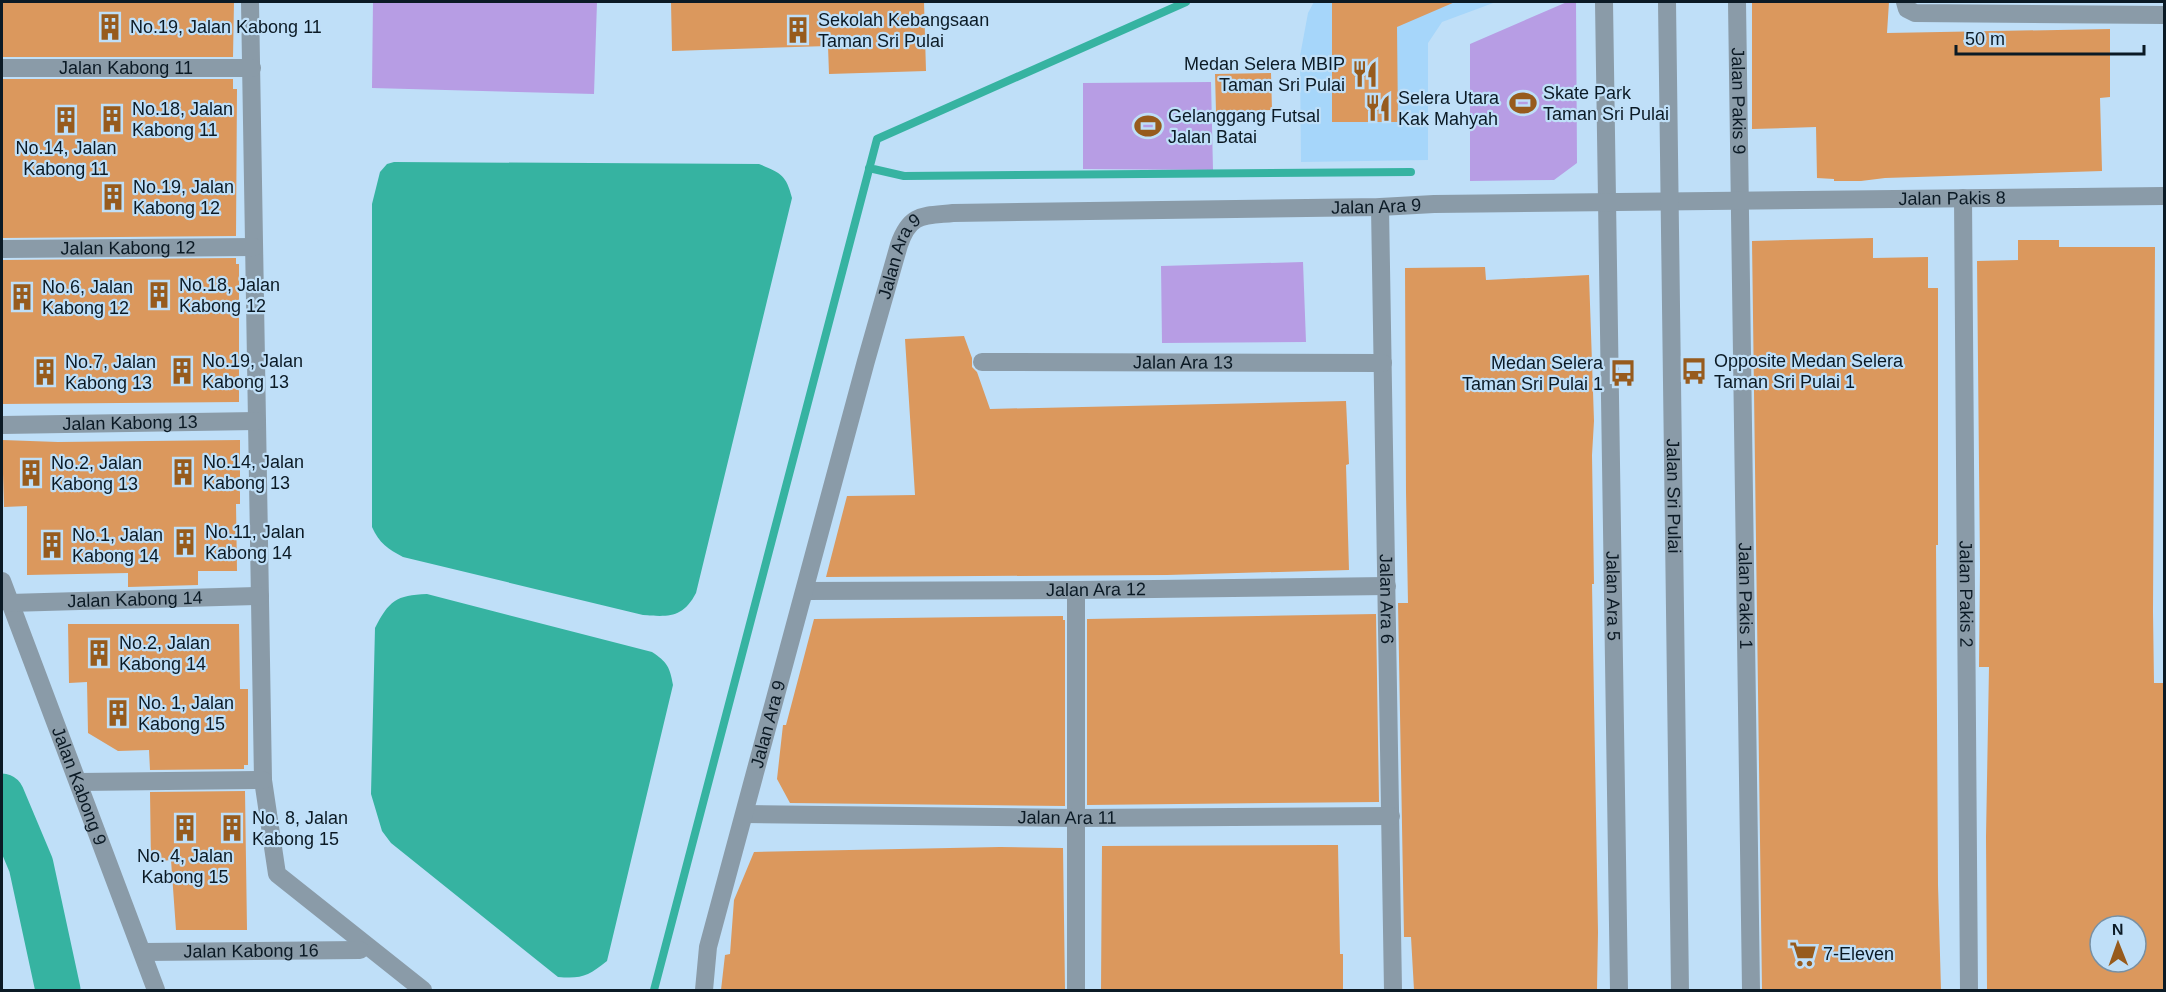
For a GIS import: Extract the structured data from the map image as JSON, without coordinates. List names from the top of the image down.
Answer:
{
  "streets": {
    "street": [
      "Jalan Kabong 11",
      "Jalan Pakis 9",
      "Jalan Pakis 8",
      "Jalan Ara 9",
      "Jalan Kabong 12",
      "Jalan Ara 13",
      "Jalan Kabong 13",
      "Jalan Sri Pulai",
      "Jalan Ara 12",
      "Jalan Pakis 2",
      "Jalan Ara 5",
      "Jalan Pakis 1",
      "Jalan Kabong 14",
      "Jalan Ara 6",
      "Jalan Kabong 9",
      "Jalan Ara 11",
      "Jalan Kabong 16"
    ]
  },
  "crossings": [
    ["Jalan Pakis 9", "Jalan Pakis 8"],
    ["Jalan Pakis 9", "Jalan Pakis 1"],
    ["Jalan Pakis 8", "Jalan Ara 9"],
    ["Jalan Pakis 8", "Jalan Sri Pulai"],
    ["Jalan Pakis 8", "Jalan Pakis 2"],
    ["Jalan Pakis 8", "Jalan Pakis 1"],
    ["Jalan Ara 9", "Jalan Sri Pulai"],
    ["Jalan Ara 9", "Jalan Ara 12"],
    ["Jalan Ara 9", "Jalan Ara 5"],
    ["Jalan Ara 9", "Jalan Ara 6"],
    ["Jalan Ara 9", "Jalan Ara 11"],
    ["Jalan Ara 13", "Jalan Ara 6"],
    ["Jalan Ara 12", "Jalan Ara 6"],
    ["Jalan Kabong 14", "Jalan Kabong 9"],
    ["Jalan Ara 6", "Jalan Ara 11"],
    ["Jalan Kabong 9", "Jalan Kabong 16"]
  ],
  "places": {
    "building": [
      "No.19, Jalan Kabong 11",
      "Sekolah Kebangsaan Taman Sri Pulai",
      "No.18, Jalan Kabong 11",
      "No.14, Jalan Kabong 11",
      "No.19, Jalan Kabong 12",
      "No.18, Jalan Kabong 12",
      "No.6, Jalan Kabong 12",
      "No.19, Jalan Kabong 13",
      "No.7, Jalan Kabong 13",
      "No.14, Jalan Kabong 13",
      "No.2, Jalan Kabong 13",
      "No.11, Jalan Kabong 14",
      "No.1, Jalan Kabong 14",
      "No.2, Jalan Kabong 14",
      "No. 1, Jalan Kabong 15",
      "No. 4, Jalan Kabong 15",
      "No. 8, Jalan Kabong 15"
    ],
    "restaurant": ["Medan Selera MBIP Taman Sri Pulai", "Selera Utara Kak Mahyah"],
    "sports": ["Skate Park Taman Sri Pulai", "Gelanggang Futsal Jalan Batai"],
    "bus stop": ["Opposite Medan Selera Taman Sri Pulai 1", "Medan Selera Taman Sri Pulai 1"],
    "supermarket": ["7-Eleven"]
  },
  "scale_bar": "50 m",
  "north": "top"
}
